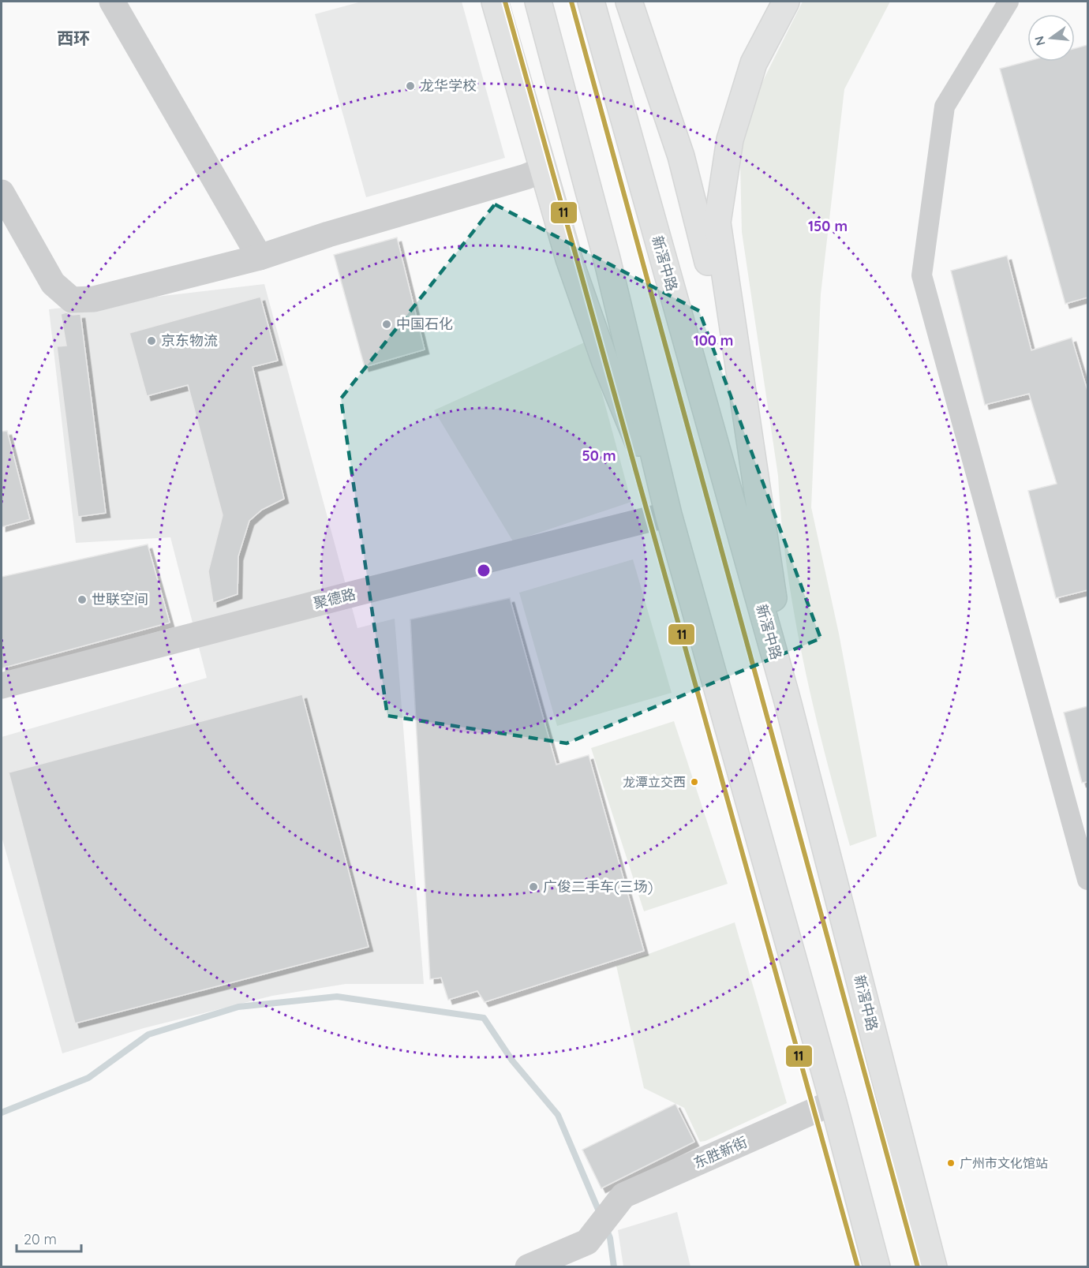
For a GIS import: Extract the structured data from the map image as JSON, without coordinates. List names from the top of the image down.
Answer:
{
  "streets": {
    "highway": ["新滘中路"],
    "street": ["聚德路", "东胜新街"]
  },
  "districts": ["西环"],
  "places": [
    "龙华学校",
    "中国石化",
    "京东物流",
    "世联空间",
    "龙潭立交西",
    "广俊二手车(三场)",
    "广州市文化馆站"
  ],
  "lines": ["transit line 11"],
  "scale_bar": "20 m",
  "north": "left",
  "rings": ["150 m", "100 m", "50 m"]
}
